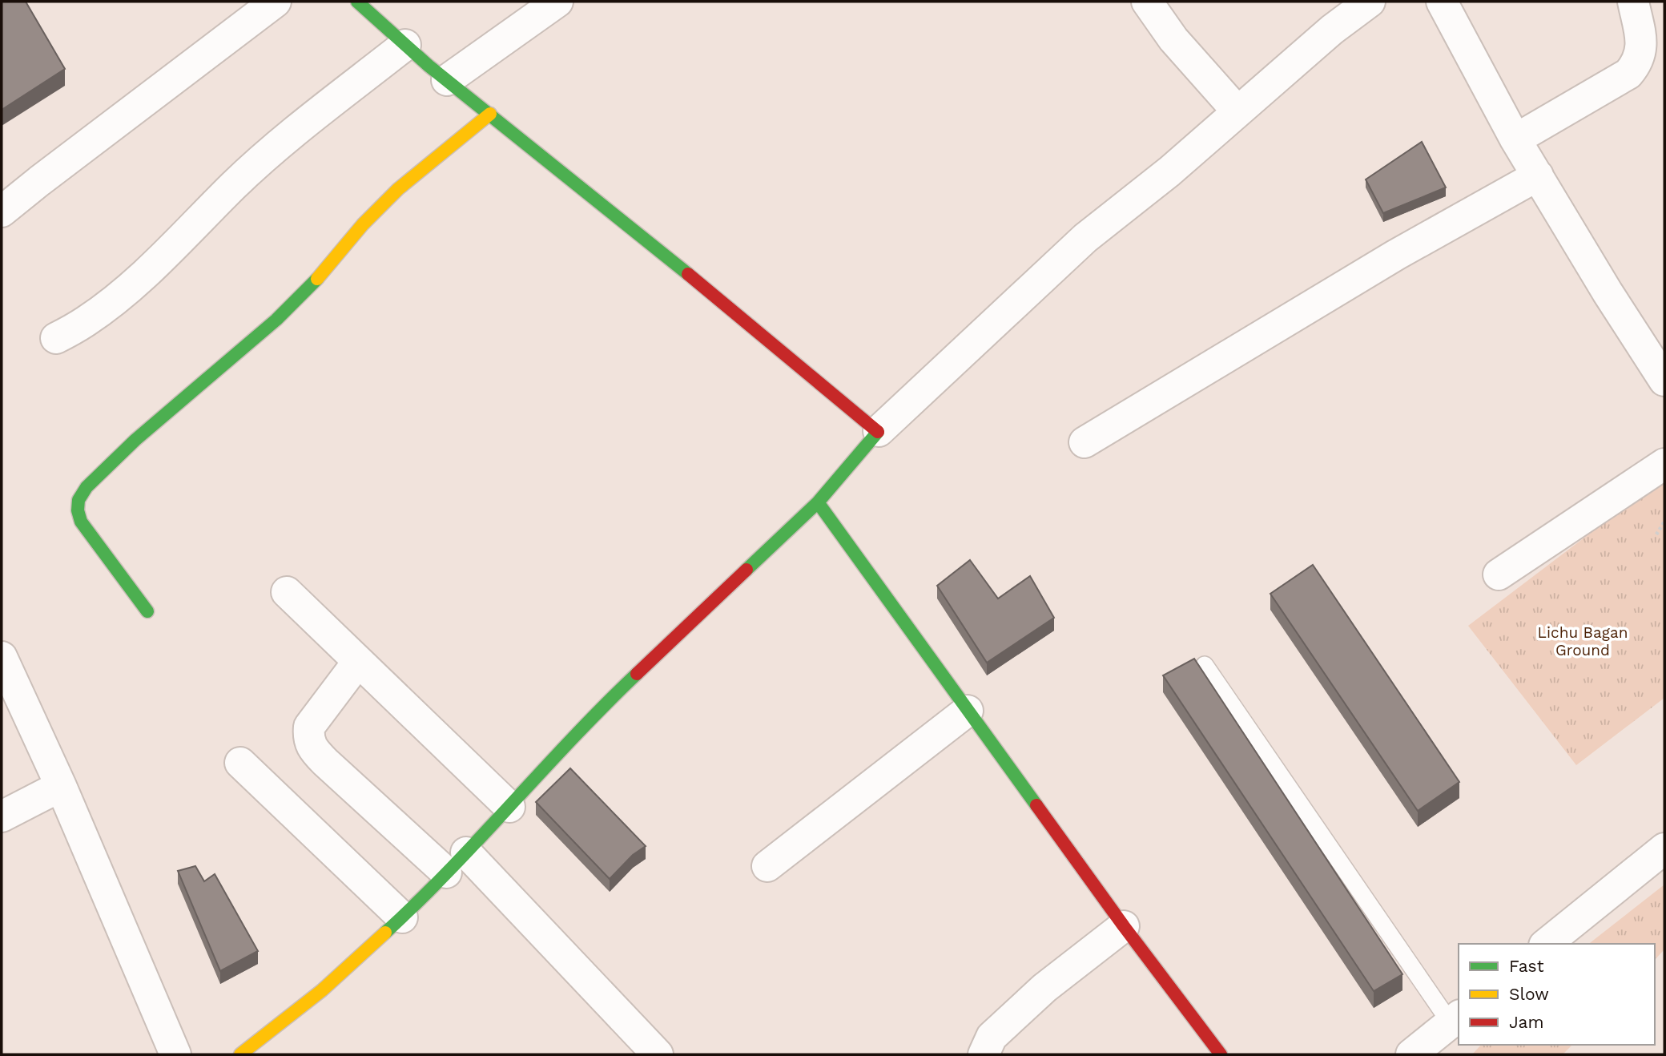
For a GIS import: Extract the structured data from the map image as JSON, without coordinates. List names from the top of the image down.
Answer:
{
  "parks": ["Lichu Bagan Ground"],
  "legend": ["Fast", "Slow", "Jam"]
}
